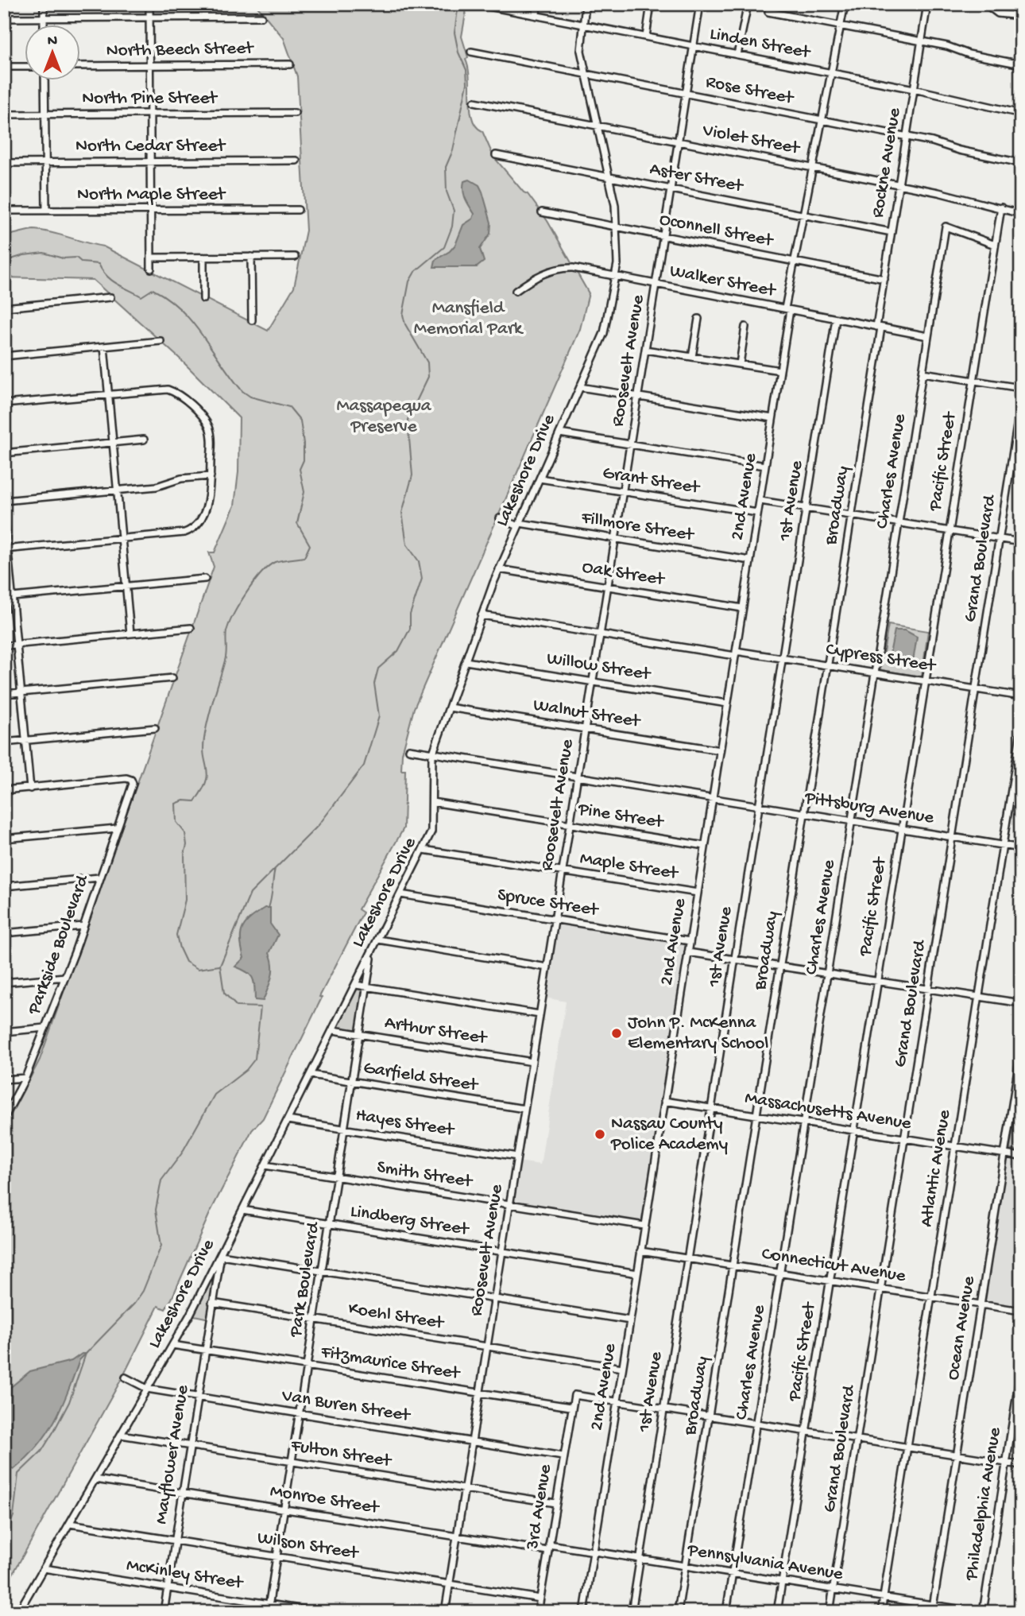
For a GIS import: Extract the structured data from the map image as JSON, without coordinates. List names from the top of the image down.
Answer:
{
  "streets": {
    "street": [
      "Linden Street",
      "North Beech Street",
      "Rose Street",
      "North Pine Street",
      "Violet Street",
      "North Cedar Street",
      "Rockne Avenue",
      "Aster Street",
      "North Maple Street",
      "Oconnell Street",
      "Walker Street",
      "Roosevelt Avenue",
      "Pacific Street",
      "Lakeshore Drive",
      "Charles Avenue",
      "Grant Street",
      "2nd Avenue",
      "1st Avenue",
      "Broadway",
      "Fillmore Street",
      "Grand Boulevard",
      "Oak Street",
      "Cypress Street",
      "Willow Street",
      "Walnut Street",
      "Pittsburg Avenue",
      "Pine Street",
      "Maple Street",
      "Spruce Street",
      "Parkside Boulevard",
      "Arthur Street",
      "Garfield Street",
      "Massachusetts Avenue",
      "Hayes Street",
      "Atlantic Avenue",
      "Smith Street",
      "Lindberg Street",
      "Connecticut Avenue",
      "Park Boulevard",
      "Koehl Street",
      "Ocean Avenue",
      "Fitzmaurice Street",
      "Van Buren Street",
      "Fulton Street",
      "Mayflower Avenue",
      "Monroe Street",
      "Philadelphia Avenue",
      "3rd Avenue",
      "Wilson Street",
      "Pennsylvania Avenue",
      "McKinley Street"
    ]
  },
  "crossings": [
    ["Linden Street", "Rockne Avenue"],
    ["Linden Street", "Roosevelt Avenue"],
    ["Linden Street", "Lakeshore Drive"],
    ["Linden Street", "2nd Avenue"],
    ["Rose Street", "Rockne Avenue"],
    ["Rose Street", "Roosevelt Avenue"],
    ["Rose Street", "Lakeshore Drive"],
    ["Rose Street", "2nd Avenue"],
    ["Violet Street", "Rockne Avenue"],
    ["Violet Street", "Roosevelt Avenue"],
    ["Violet Street", "Pacific Street"],
    ["Violet Street", "Lakeshore Drive"],
    ["Violet Street", "2nd Avenue"],
    ["Rockne Avenue", "Aster Street"],
    ["Rockne Avenue", "Oconnell Street"],
    ["Rockne Avenue", "Walker Street"],
    ["Rockne Avenue", "Broadway"],
    ["Aster Street", "Roosevelt Avenue"],
    ["Aster Street", "Lakeshore Drive"],
    ["Aster Street", "2nd Avenue"],
    ["Oconnell Street", "Roosevelt Avenue"],
    ["Oconnell Street", "Lakeshore Drive"],
    ["Oconnell Street", "2nd Avenue"],
    ["Walker Street", "Roosevelt Avenue"],
    ["Walker Street", "Lakeshore Drive"],
    ["Walker Street", "Charles Avenue"],
    ["Walker Street", "2nd Avenue"],
    ["Walker Street", "1st Avenue"],
    ["Walker Street", "Broadway"],
    ["Roosevelt Avenue", "Grant Street"],
    ["Roosevelt Avenue", "Fillmore Street"],
    ["Roosevelt Avenue", "Oak Street"],
    ["Roosevelt Avenue", "Cypress Street"],
    ["Roosevelt Avenue", "Willow Street"],
    ["Roosevelt Avenue", "Walnut Street"],
    ["Roosevelt Avenue", "Pittsburg Avenue"],
    ["Roosevelt Avenue", "Pine Street"],
    ["Roosevelt Avenue", "Maple Street"],
    ["Roosevelt Avenue", "Spruce Street"],
    ["Roosevelt Avenue", "Arthur Street"],
    ["Roosevelt Avenue", "Garfield Street"],
    ["Roosevelt Avenue", "Hayes Street"],
    ["Roosevelt Avenue", "Smith Street"],
    ["Roosevelt Avenue", "Lindberg Street"],
    ["Roosevelt Avenue", "Koehl Street"],
    ["Roosevelt Avenue", "Fitzmaurice Street"],
    ["Roosevelt Avenue", "Van Buren Street"],
    ["Roosevelt Avenue", "Fulton Street"],
    ["Roosevelt Avenue", "Monroe Street"],
    ["Roosevelt Avenue", "Wilson Street"],
    ["Pacific Street", "Charles Avenue"],
    ["Pacific Street", "Cypress Street"],
    ["Pacific Street", "Pittsburg Avenue"],
    ["Pacific Street", "Massachusetts Avenue"],
    ["Pacific Street", "Connecticut Avenue"],
    ["Pacific Street", "Pennsylvania Avenue"],
    ["Lakeshore Drive", "Grant Street"],
    ["Lakeshore Drive", "Fillmore Street"],
    ["Lakeshore Drive", "Oak Street"],
    ["Lakeshore Drive", "Cypress Street"],
    ["Lakeshore Drive", "Willow Street"],
    ["Lakeshore Drive", "Walnut Street"],
    ["Lakeshore Drive", "Pittsburg Avenue"],
    ["Lakeshore Drive", "Pine Street"],
    ["Lakeshore Drive", "Maple Street"],
    ["Lakeshore Drive", "Spruce Street"],
    ["Lakeshore Drive", "Arthur Street"],
    ["Lakeshore Drive", "Garfield Street"],
    ["Lakeshore Drive", "Hayes Street"],
    ["Lakeshore Drive", "Smith Street"],
    ["Lakeshore Drive", "Lindberg Street"],
    ["Lakeshore Drive", "Park Boulevard"],
    ["Lakeshore Drive", "Fitzmaurice Street"],
    ["Lakeshore Drive", "Van Buren Street"],
    ["Lakeshore Drive", "Fulton Street"],
    ["Lakeshore Drive", "Monroe Street"],
    ["Lakeshore Drive", "Wilson Street"],
    ["Lakeshore Drive", "McKinley Street"],
    ["Charles Avenue", "Cypress Street"],
    ["Charles Avenue", "Pittsburg Avenue"],
    ["Charles Avenue", "Massachusetts Avenue"],
    ["Charles Avenue", "Connecticut Avenue"],
    ["Charles Avenue", "Pennsylvania Avenue"],
    ["Grant Street", "2nd Avenue"],
    ["2nd Avenue", "Fillmore Street"],
    ["2nd Avenue", "Oak Street"],
    ["2nd Avenue", "Cypress Street"],
    ["2nd Avenue", "Willow Street"],
    ["2nd Avenue", "Walnut Street"],
    ["2nd Avenue", "Pittsburg Avenue"],
    ["2nd Avenue", "Pine Street"],
    ["2nd Avenue", "Maple Street"],
    ["2nd Avenue", "Spruce Street"],
    ["2nd Avenue", "Massachusetts Avenue"],
    ["2nd Avenue", "Smith Street"],
    ["2nd Avenue", "Lindberg Street"],
    ["2nd Avenue", "Connecticut Avenue"],
    ["2nd Avenue", "Koehl Street"],
    ["2nd Avenue", "Pennsylvania Avenue"],
    ["1st Avenue", "Cypress Street"],
    ["1st Avenue", "Pittsburg Avenue"],
    ["1st Avenue", "Massachusetts Avenue"],
    ["1st Avenue", "Connecticut Avenue"],
    ["1st Avenue", "Pennsylvania Avenue"],
    ["Broadway", "Cypress Street"],
    ["Broadway", "Pittsburg Avenue"],
    ["Broadway", "Massachusetts Avenue"],
    ["Broadway", "Connecticut Avenue"],
    ["Broadway", "Pennsylvania Avenue"],
    ["Grand Boulevard", "Cypress Street"],
    ["Grand Boulevard", "Pittsburg Avenue"],
    ["Grand Boulevard", "Massachusetts Avenue"],
    ["Grand Boulevard", "Connecticut Avenue"],
    ["Grand Boulevard", "Pennsylvania Avenue"],
    ["Pittsburg Avenue", "Atlantic Avenue"],
    ["Arthur Street", "Park Boulevard"],
    ["Garfield Street", "Park Boulevard"],
    ["Massachusetts Avenue", "Atlantic Avenue"],
    ["Massachusetts Avenue", "Ocean Avenue"],
    ["Hayes Street", "Park Boulevard"],
    ["Atlantic Avenue", "Connecticut Avenue"],
    ["Atlantic Avenue", "Pennsylvania Avenue"],
    ["Smith Street", "Park Boulevard"],
    ["Lindberg Street", "Park Boulevard"],
    ["Connecticut Avenue", "Ocean Avenue"],
    ["Park Boulevard", "Koehl Street"],
    ["Park Boulevard", "Fitzmaurice Street"],
    ["Park Boulevard", "Van Buren Street"],
    ["Park Boulevard", "Fulton Street"],
    ["Park Boulevard", "Monroe Street"],
    ["Park Boulevard", "Wilson Street"],
    ["Park Boulevard", "McKinley Street"],
    ["Koehl Street", "Mayflower Avenue"],
    ["Ocean Avenue", "Pennsylvania Avenue"],
    ["Fitzmaurice Street", "Mayflower Avenue"],
    ["Fitzmaurice Street", "3rd Avenue"],
    ["Van Buren Street", "Mayflower Avenue"],
    ["Van Buren Street", "3rd Avenue"],
    ["Fulton Street", "Mayflower Avenue"],
    ["Fulton Street", "3rd Avenue"],
    ["Mayflower Avenue", "Monroe Street"],
    ["Mayflower Avenue", "Wilson Street"],
    ["Mayflower Avenue", "McKinley Street"],
    ["Monroe Street", "3rd Avenue"],
    ["Monroe Street", "Pennsylvania Avenue"],
    ["3rd Avenue", "Wilson Street"],
    ["3rd Avenue", "Pennsylvania Avenue"]
  ],
  "parks": ["Mansfield Memorial Park", "Massapequa Preserve"],
  "places": ["John P. McKenna Elementary School", "Nassau County Police Academy"],
  "north": "top"
}
